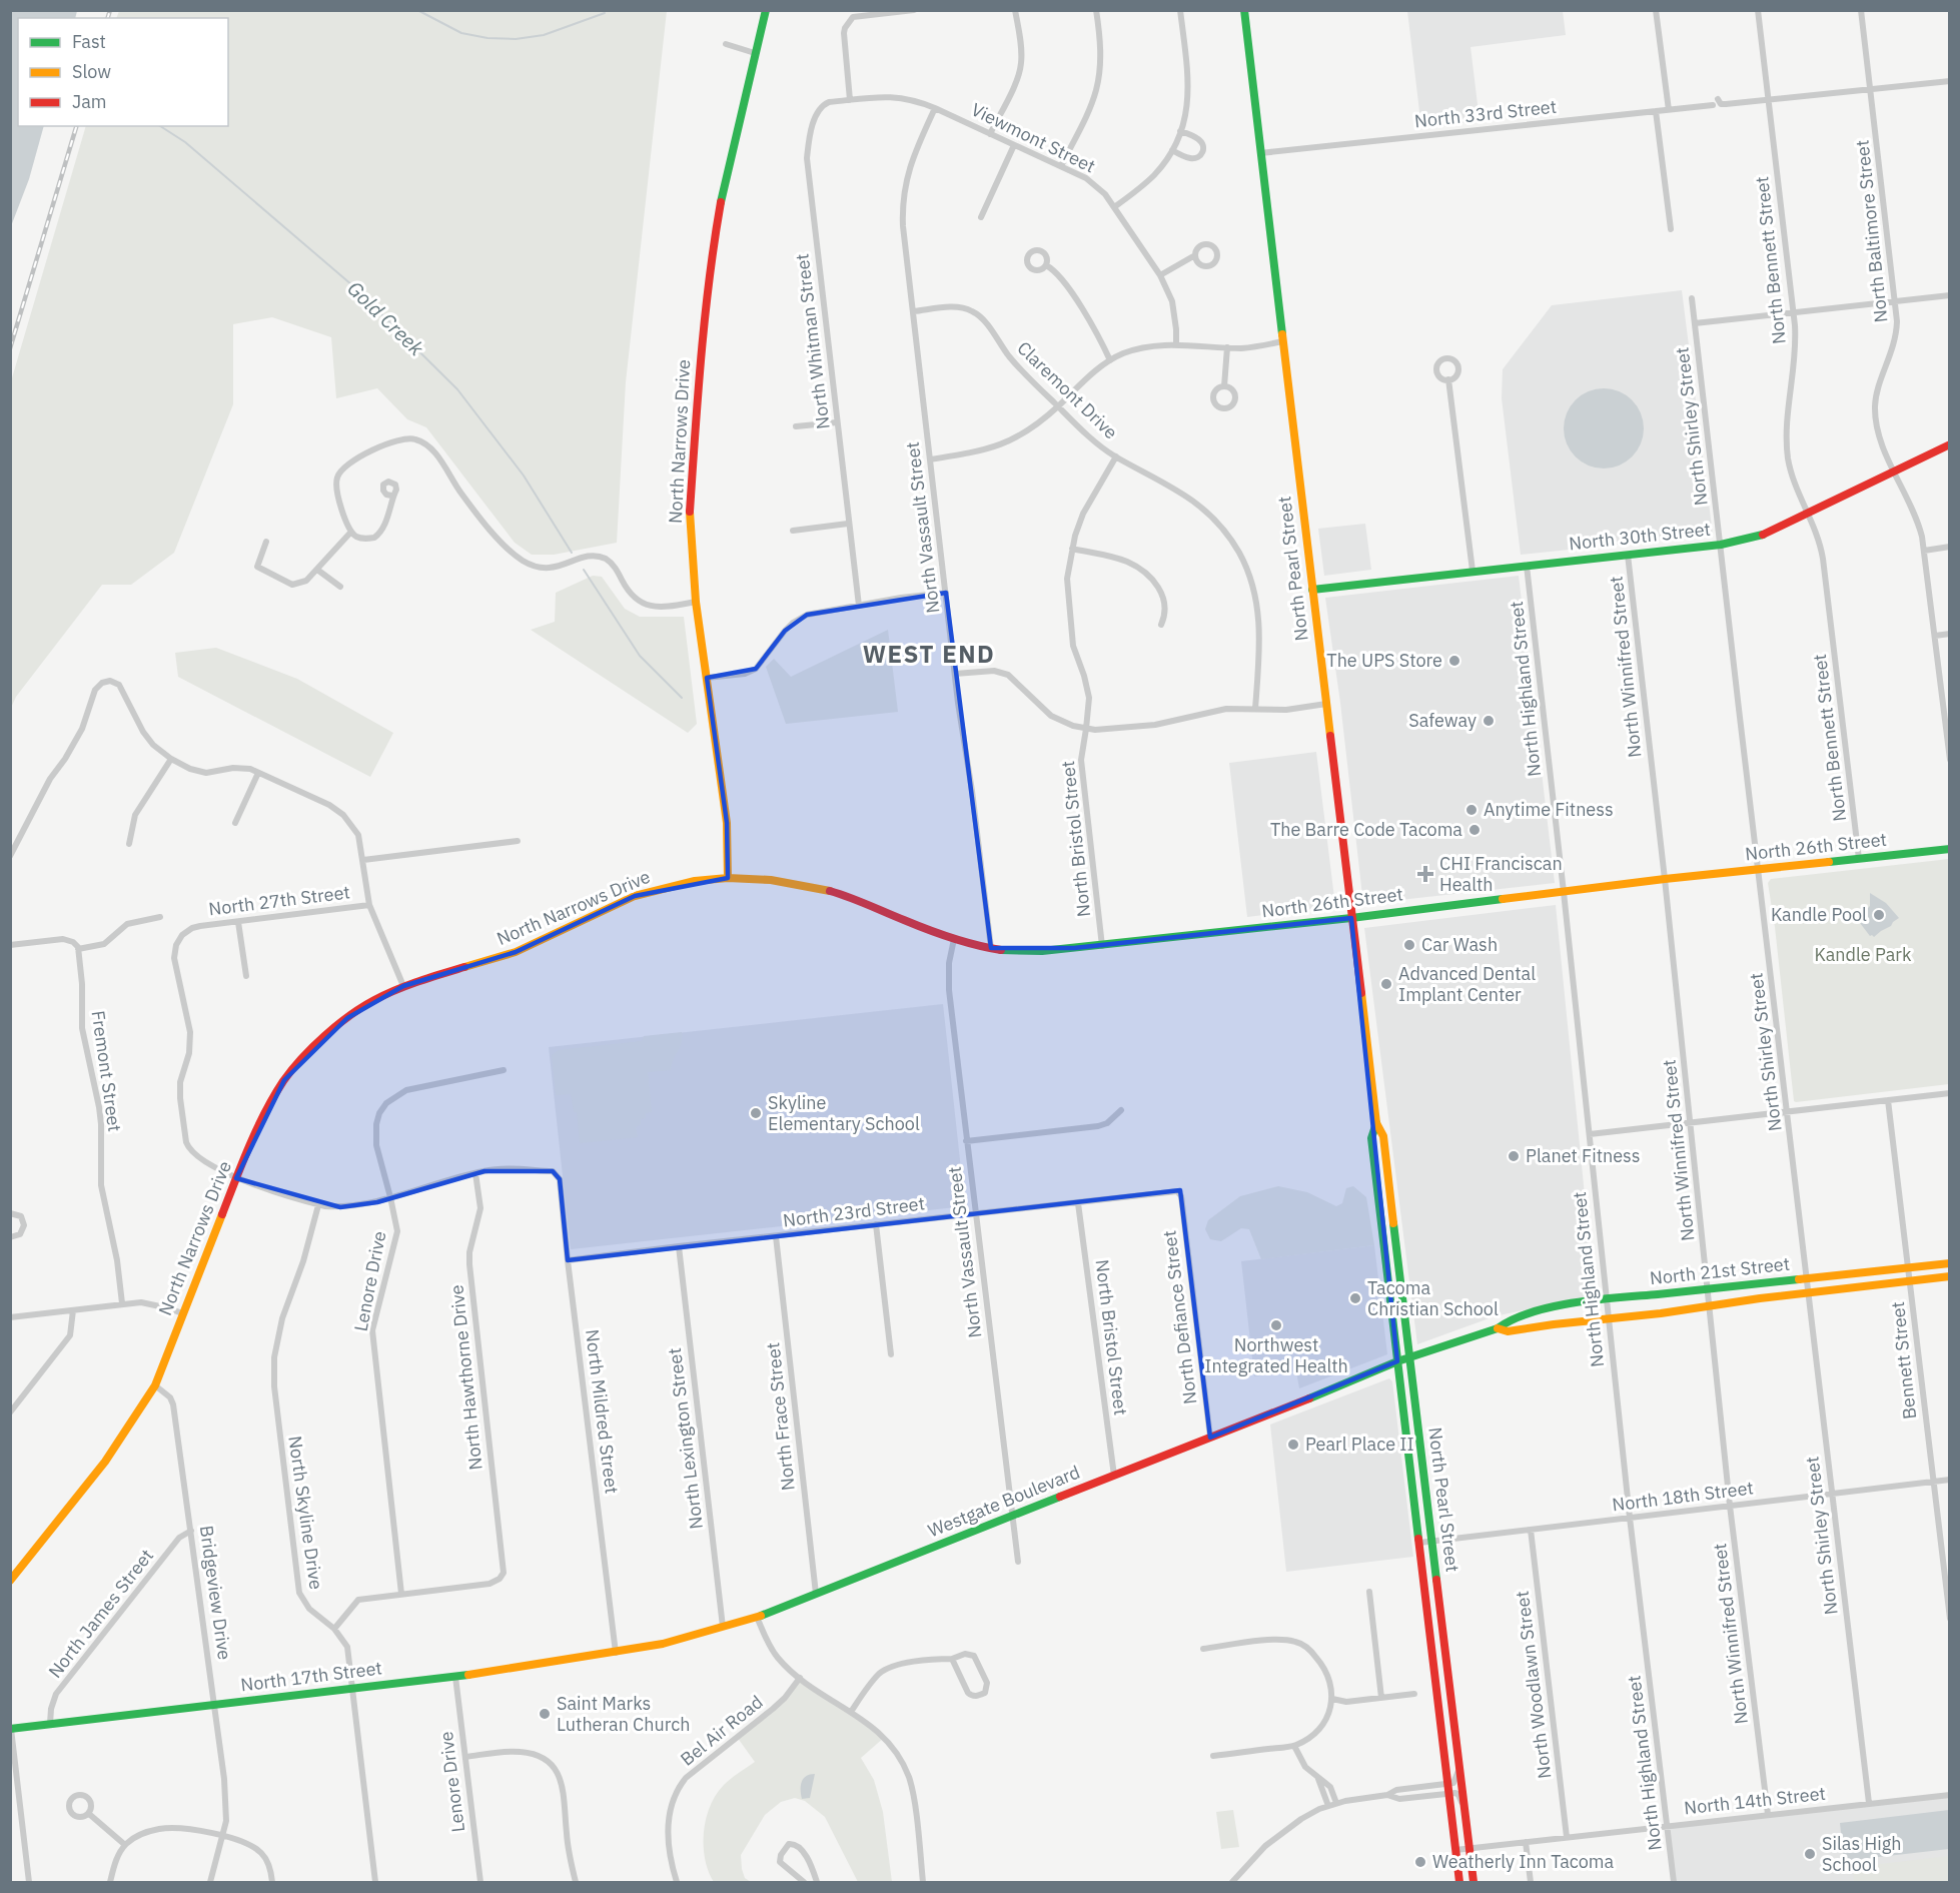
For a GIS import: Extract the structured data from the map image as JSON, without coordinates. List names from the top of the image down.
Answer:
{
  "streets": {
    "main road": [
      "North Narrows Drive",
      "North 30th Street",
      "North Pearl Street",
      "North 26th Street",
      "North 21st Street",
      "Westgate Boulevard",
      "North 17th Street"
    ],
    "street": [
      "North 33rd Street",
      "Viewmont Street",
      "North Baltimore Street",
      "North Bennett Street",
      "North Whitman Street",
      "Claremont Drive",
      "North Shirley Street",
      "North Vassault Street",
      "North Winnifred Street",
      "North Highland Street",
      "North Bristol Street",
      "North 27th Street",
      "Fremont Street",
      "North 23rd Street",
      "Lenore Drive",
      "North Defiance Street",
      "Bennett Street",
      "North Hawthorne Drive",
      "North Mildred Street",
      "North Frace Street",
      "North Lexington Street",
      "North 18th Street",
      "North Skyline Drive",
      "Bridgeview Drive",
      "North James Street",
      "North Woodlawn Street",
      "Bel Air Road",
      "North 14th Street"
    ]
  },
  "crossings": [
    ["North 33rd Street", "North Pearl Street"],
    ["Viewmont Street", "North Whitman Street"],
    ["Viewmont Street", "North Vassault Street"],
    ["North Baltimore Street", "North 30th Street"],
    ["North Bennett Street", "North 30th Street"],
    ["North Bennett Street", "North 26th Street"],
    ["Claremont Drive", "North Vassault Street"],
    ["Claremont Drive", "North Bristol Street"],
    ["North Shirley Street", "North 30th Street"],
    ["North Shirley Street", "North 26th Street"],
    ["North Shirley Street", "North 21st Street"],
    ["North Shirley Street", "North 18th Street"],
    ["North Shirley Street", "North 14th Street"],
    ["North Narrows Drive", "North 26th Street"],
    ["North Narrows Drive", "North 27th Street"],
    ["North Narrows Drive", "Bridgeview Drive"],
    ["North Vassault Street", "North 26th Street"],
    ["North Vassault Street", "North 23rd Street"],
    ["North Vassault Street", "Westgate Boulevard"],
    ["North 30th Street", "North Pearl Street"],
    ["North 30th Street", "North Winnifred Street"],
    ["North 30th Street", "North Highland Street"],
    ["North Pearl Street", "North 26th Street"],
    ["North Pearl Street", "North 21st Street"],
    ["North Pearl Street", "North 18th Street"],
    ["North Pearl Street", "Westgate Boulevard"],
    ["North Pearl Street", "North 14th Street"],
    ["North Winnifred Street", "North 26th Street"],
    ["North Winnifred Street", "North 21st Street"],
    ["North Winnifred Street", "North 18th Street"],
    ["North Winnifred Street", "North 14th Street"],
    ["North Highland Street", "North 26th Street"],
    ["North Highland Street", "North 21st Street"],
    ["North Highland Street", "North 18th Street"],
    ["North Highland Street", "North 14th Street"],
    ["North Bristol Street", "North 26th Street"],
    ["North Bristol Street", "North 23rd Street"],
    ["North Bristol Street", "Westgate Boulevard"],
    ["North 23rd Street", "North Defiance Street"],
    ["North 23rd Street", "North Mildred Street"],
    ["North 23rd Street", "North Frace Street"],
    ["North 23rd Street", "North Lexington Street"],
    ["North 21st Street", "Bennett Street"],
    ["North 21st Street", "Westgate Boulevard"],
    ["Lenore Drive", "North Hawthorne Drive"],
    ["Lenore Drive", "North 17th Street"],
    ["North Defiance Street", "Westgate Boulevard"],
    ["Bennett Street", "North 18th Street"],
    ["North Hawthorne Drive", "North Mildred Street"],
    ["North Mildred Street", "Westgate Boulevard"],
    ["North Mildred Street", "North 17th Street"],
    ["North Frace Street", "Westgate Boulevard"],
    ["North Lexington Street", "Westgate Boulevard"],
    ["North 18th Street", "North Woodlawn Street"],
    ["Westgate Boulevard", "North 17th Street"],
    ["North Skyline Drive", "North 17th Street"],
    ["Bridgeview Drive", "North James Street"],
    ["Bridgeview Drive", "North 17th Street"],
    ["North James Street", "North 17th Street"],
    ["North Woodlawn Street", "North 14th Street"]
  ],
  "districts": ["WEST END"],
  "water": ["Gold Creek"],
  "parks": ["Kandle Park"],
  "places": {
    "other": [
      "The UPS Store",
      "Safeway",
      "Anytime Fitness",
      "The Barre Code Tacoma",
      "Kandle Pool",
      "Car Wash",
      "Advanced Dental Implant Center",
      "Skyline Elementary School",
      "Planet Fitness",
      "Tacoma Christian School",
      "Northwest Integrated Health",
      "Pearl Place II",
      "Saint Marks Lutheran Church",
      "Silas High School",
      "Weatherly Inn Tacoma"
    ],
    "health": ["CHI Franciscan Health"]
  },
  "legend": ["Fast", "Slow", "Jam"]
}
